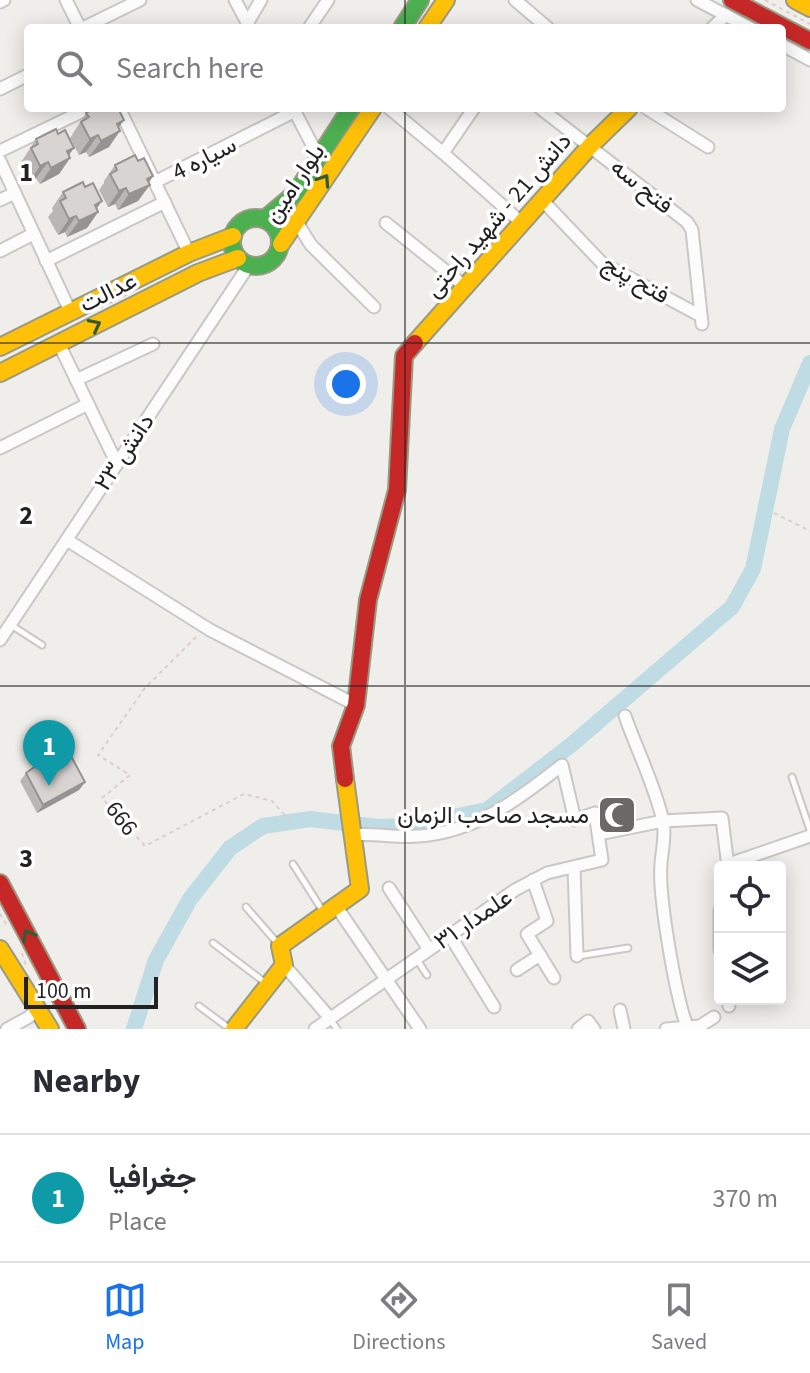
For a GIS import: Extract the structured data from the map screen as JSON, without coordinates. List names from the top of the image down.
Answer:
{
  "streets": {
    "street": [
      "سیاره 4",
      "بلوار امین",
      "فتح سه",
      "دانش 21 - شهید راحتی",
      "فتح پنج",
      "عدالت",
      "دانش ۲۳",
      "علمدار ۳۱"
    ],
    "path": ["666"]
  },
  "crossings": [
    ["بلوار امین", "عدالت"],
    ["بلوار امین", "دانش ۲۳"],
    ["فتح سه", "دانش 21 - شهید راحتی"],
    ["فتح سه", "فتح پنج"],
    ["دانش 21 - شهید راحتی", "فتح پنج"],
    ["عدالت", "دانش ۲۳"]
  ],
  "places": {
    "mosque": ["مسجد صاحب الزمان"]
  },
  "scale_bar": "100 m",
  "page": {
    "search": "Search here",
    "pins": "1",
    "scale": "100 m",
    "heading": "Nearby",
    "list": [
      {
        "mark": "1",
        "name": "جغرافیا",
        "note": "Place",
        "value": "370 m"
      }
    ],
    "nav": ["Map", "Directions", "Saved"]
  },
  "grid": {
    "rows": ["1", "2", "3"]
  }
}
